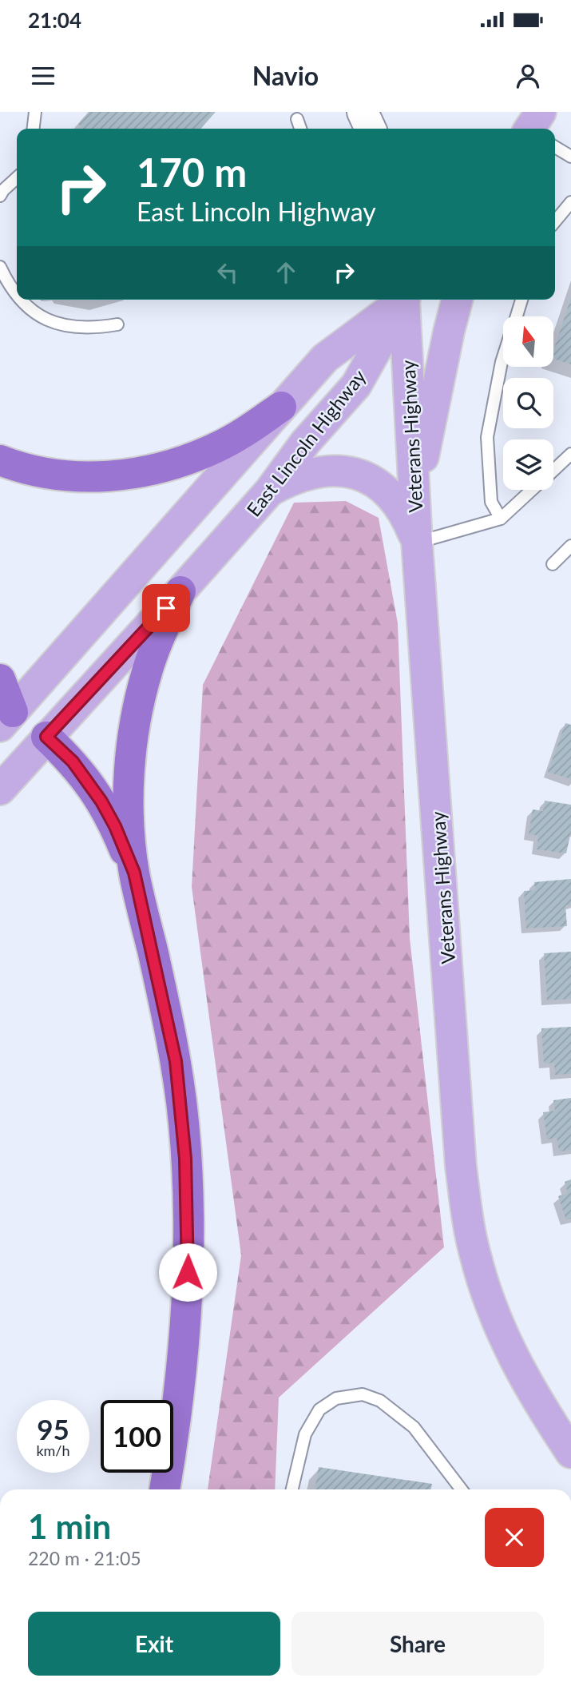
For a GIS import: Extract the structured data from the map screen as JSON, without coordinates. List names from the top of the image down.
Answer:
{
  "streets": {
    "main road": ["Veterans Highway", "East Lincoln Highway"]
  },
  "north": "top",
  "page": {
    "status": "21:04",
    "header": "Navio",
    "turn": ["170 m", "East Lincoln Highway"],
    "speed": "95 km/h",
    "limit": "100",
    "heading": ["1 min", "220 m · 21:05"],
    "buttons": ["Exit", "Share"]
  }
}
